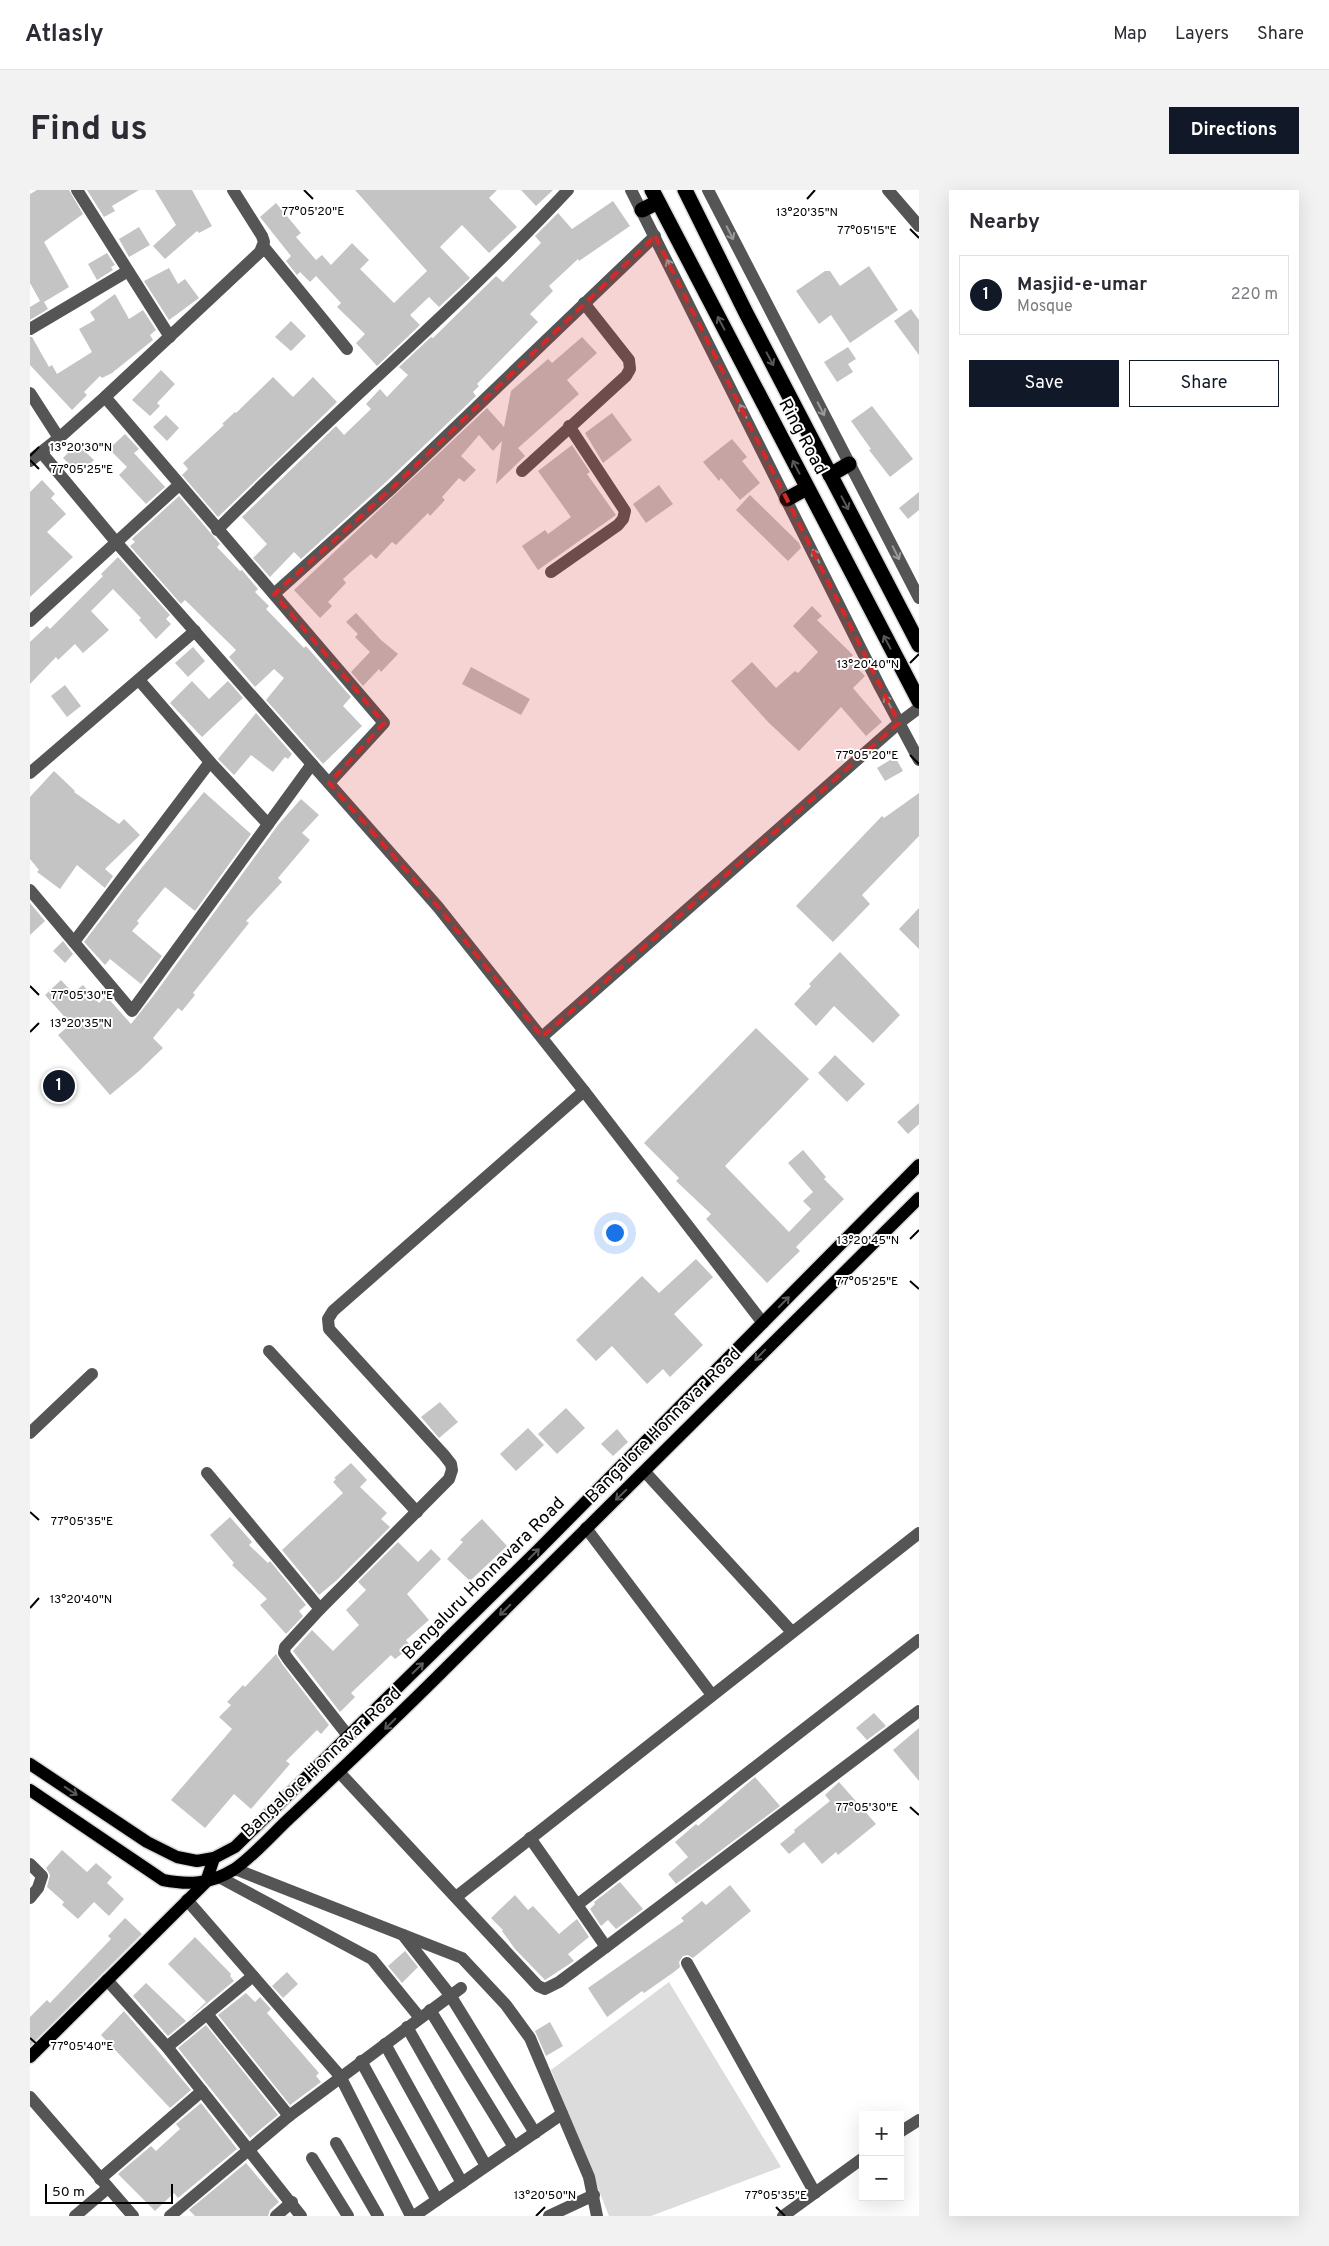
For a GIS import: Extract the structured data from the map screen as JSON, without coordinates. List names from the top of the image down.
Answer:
{
  "streets": {
    "highway": ["Ring Road"],
    "main road": ["Bangalore Honnavar Road", "Bengaluru Honnavara Road"]
  },
  "one_way": ["Bangalore Honnavar Road", "Bengaluru Honnavara Road"],
  "scale_bar": "50 m",
  "page": {
    "header": "Atlasly",
    "nav": ["Map", "Layers", "Share"],
    "buttons": [
      "Directions",
      ["Save", "Share"]
    ],
    "title": "Find us",
    "heading": "Nearby",
    "list": [
      {
        "mark": "1",
        "name": "Masjid-e-umar",
        "note": "Mosque",
        "value": "220 m"
      }
    ],
    "pins": "1",
    "map_buttons": ["+", "−"],
    "scale": "50 m"
  },
  "coordinates": [
    "77°05'20\"E",
    "13°20'35\"N",
    "77°05'15\"E",
    "13°20'30\"N",
    "77°05'25\"E",
    "13°20'40\"N",
    "77°05'30\"E",
    "13°20'45\"N",
    "77°05'35\"E",
    "77°05'40\"E",
    "13°20'50\"N"
  ]
}
